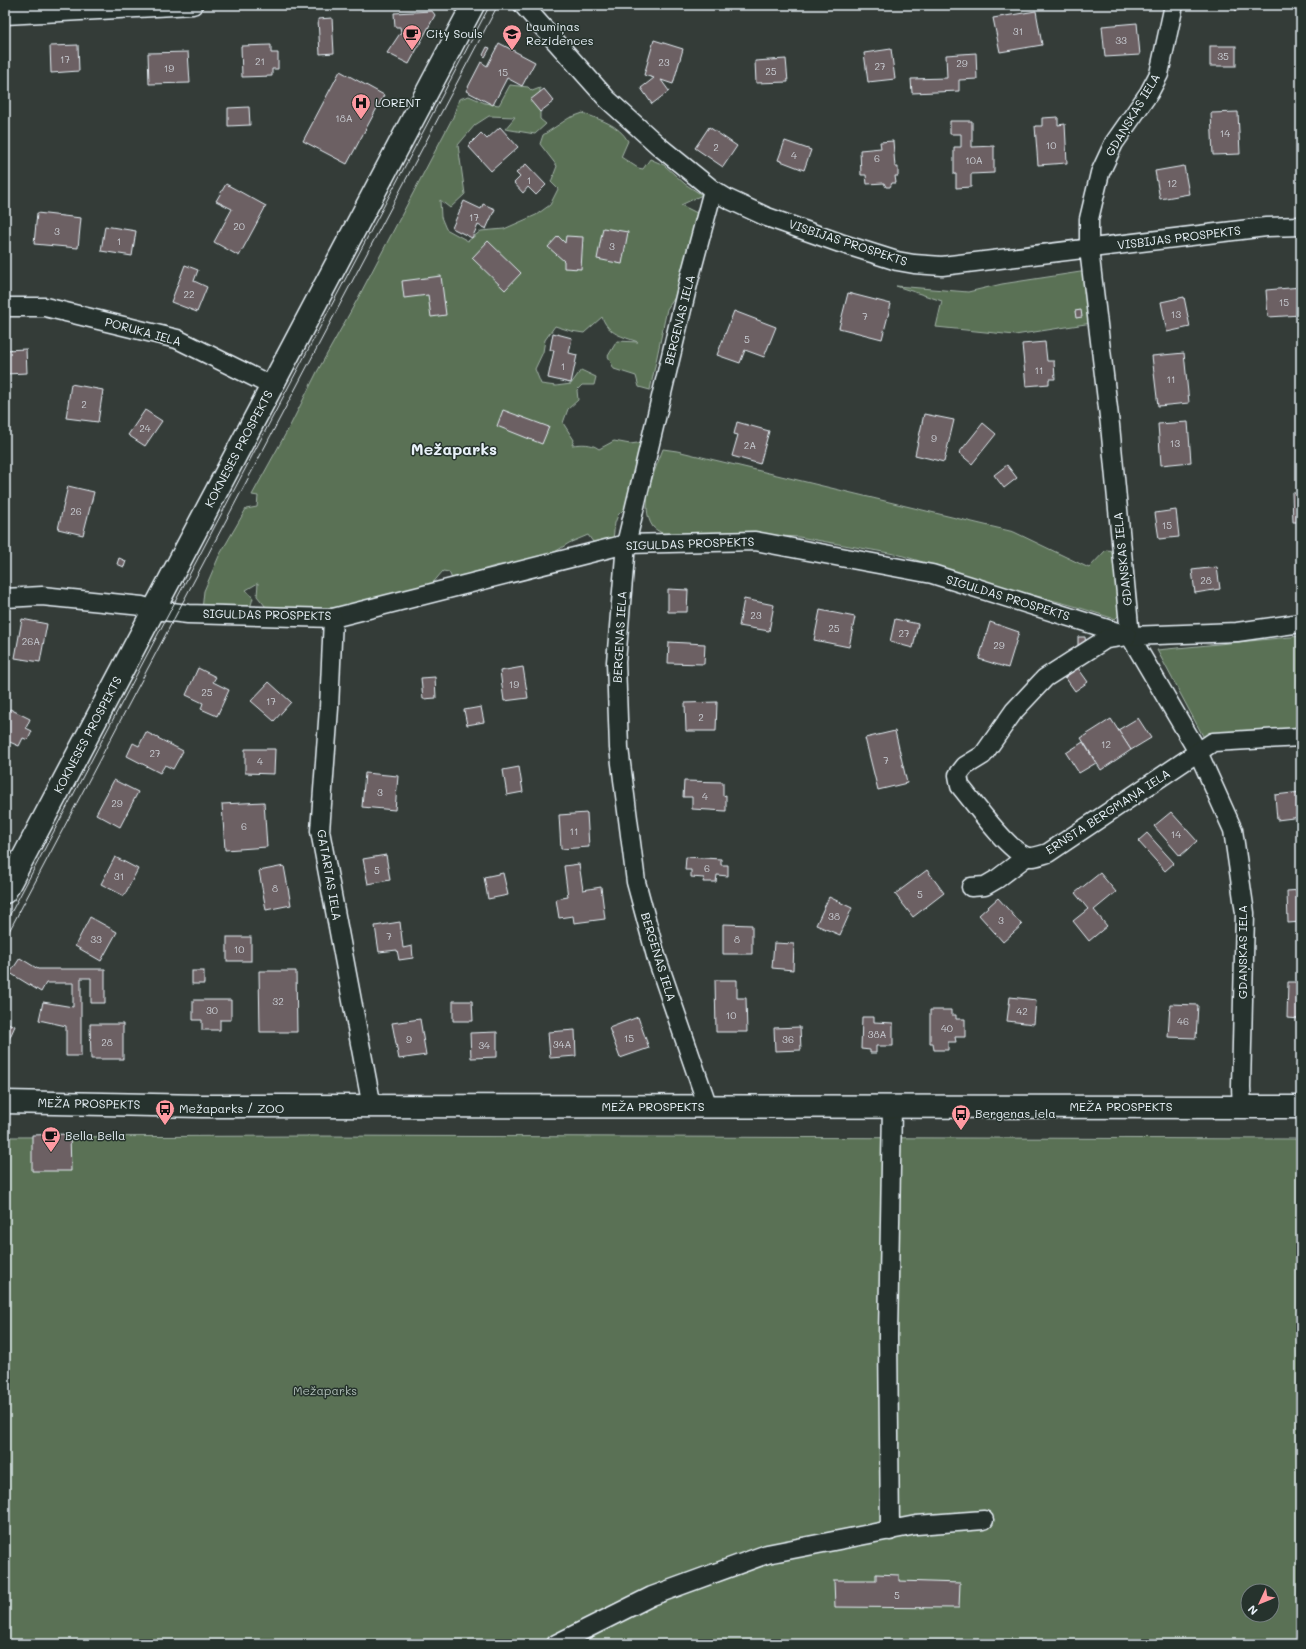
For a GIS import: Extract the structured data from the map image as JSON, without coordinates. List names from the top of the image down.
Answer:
{
  "streets": {
    "street": [
      "GDAŅSKAS IELA",
      "VISBIJAS PROSPEKTS",
      "BERGENAS IELA",
      "PORUKA IELA",
      "KOKNESES PROSPEKTS",
      "SIGULDAS PROSPEKTS",
      "ERNSTA BERGMAŅA IELA",
      "GATARTAS IELA",
      "MEŽA PROSPEKTS"
    ]
  },
  "crossings": [
    ["GDAŅSKAS IELA", "VISBIJAS PROSPEKTS"],
    ["GDAŅSKAS IELA", "SIGULDAS PROSPEKTS"],
    ["GDAŅSKAS IELA", "ERNSTA BERGMAŅA IELA"],
    ["GDAŅSKAS IELA", "MEŽA PROSPEKTS"],
    ["VISBIJAS PROSPEKTS", "BERGENAS IELA"],
    ["BERGENAS IELA", "SIGULDAS PROSPEKTS"],
    ["BERGENAS IELA", "MEŽA PROSPEKTS"],
    ["PORUKA IELA", "KOKNESES PROSPEKTS"],
    ["KOKNESES PROSPEKTS", "SIGULDAS PROSPEKTS"],
    ["SIGULDAS PROSPEKTS", "GATARTAS IELA"],
    ["GATARTAS IELA", "MEŽA PROSPEKTS"]
  ],
  "districts": ["Mežaparks"],
  "parks": ["Mežaparks"],
  "places": {
    "cafe": ["City Souls", "Bella Bella"],
    "school or university": ["Laumiņas Rezidences"],
    "hospital": ["LORENT"],
    "bus stop": ["Mežaparks / ZOO", "Bergenas iela"]
  },
  "house_numbers": [
    "31",
    "33",
    "35",
    "17",
    "21",
    "23",
    "29",
    "27",
    "19",
    "25",
    "15",
    "18A",
    "14",
    "10",
    "2",
    "4",
    "6",
    "10A",
    "1",
    "12",
    "17",
    "20",
    "3",
    "1",
    "3",
    "22",
    "15",
    "13",
    "7",
    "5",
    "1",
    "11",
    "11",
    "2",
    "24",
    "9",
    "13",
    "2A",
    "26",
    "15",
    "28",
    "23",
    "25",
    "27",
    "26A",
    "29",
    "19",
    "25",
    "17",
    "2",
    "12",
    "27",
    "7",
    "4",
    "3",
    "4",
    "29",
    "6",
    "11",
    "14",
    "6",
    "5",
    "31",
    "8",
    "5",
    "38",
    "3",
    "7",
    "33",
    "8",
    "10",
    "32",
    "30",
    "42",
    "10",
    "46",
    "40",
    "38A",
    "15",
    "9",
    "36",
    "28",
    "34A",
    "34",
    "5"
  ],
  "north": "bottom left"
}
